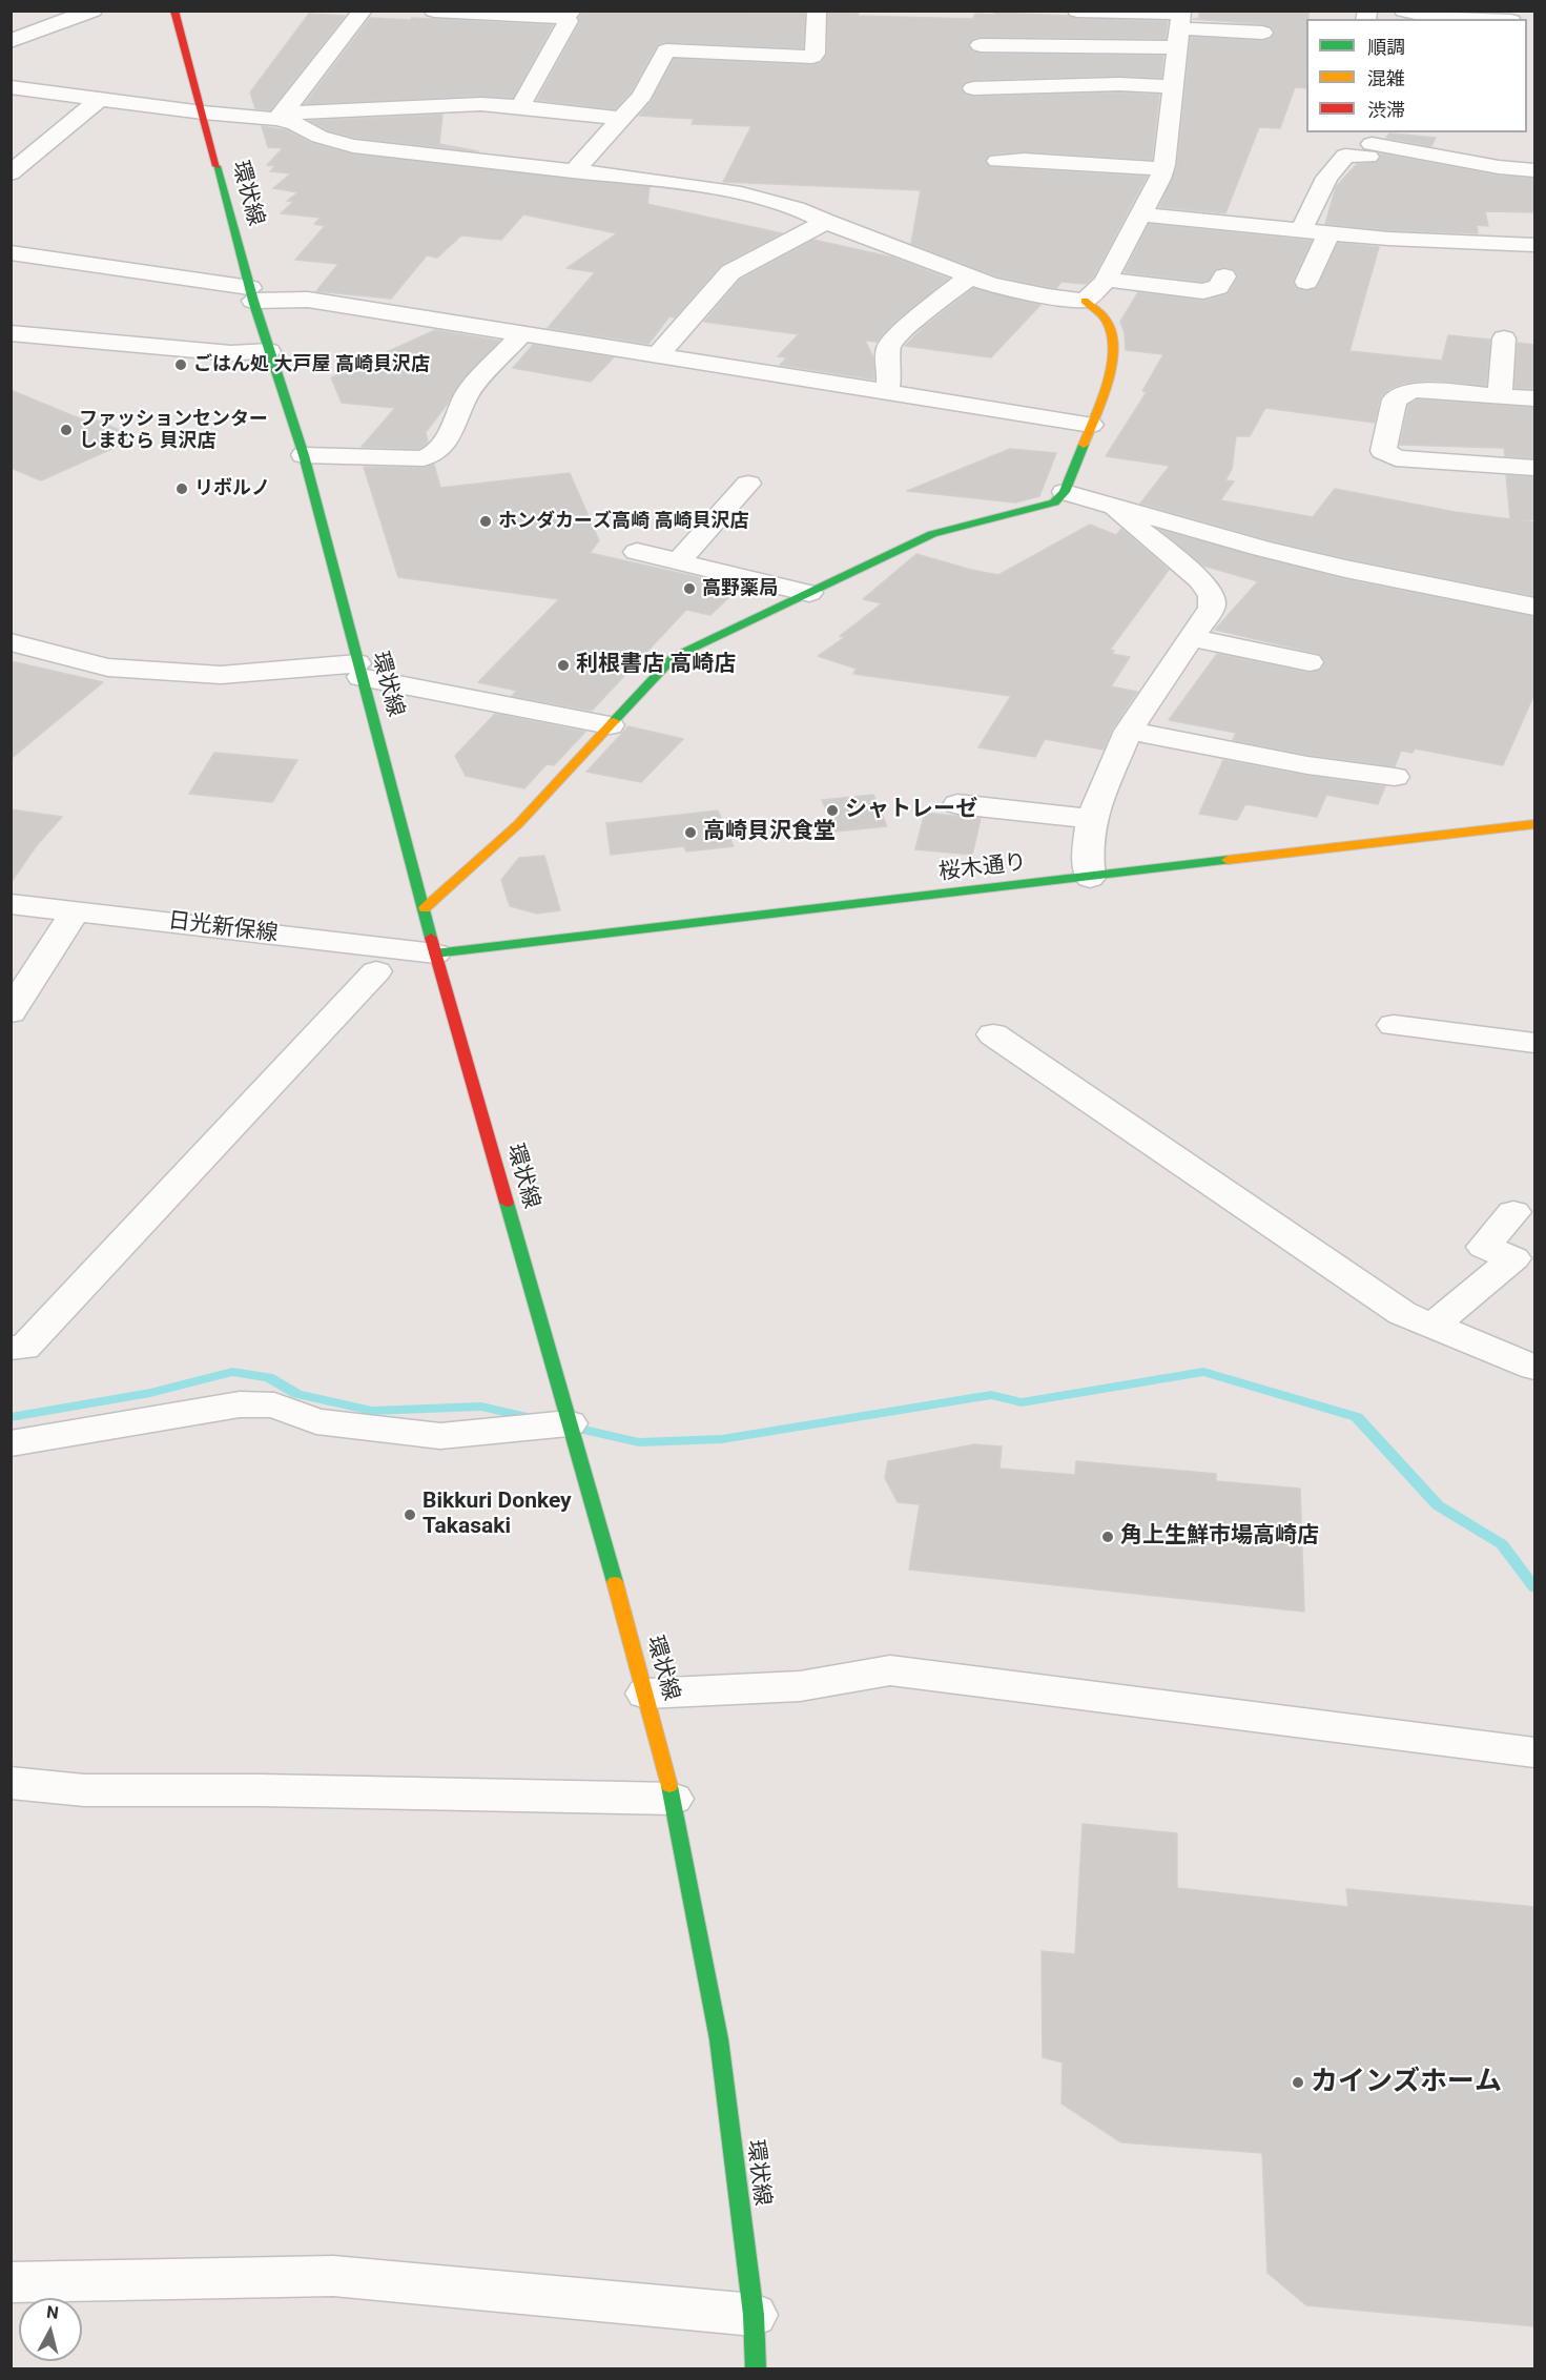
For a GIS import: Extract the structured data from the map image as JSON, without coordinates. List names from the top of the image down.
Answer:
{
  "streets": {
    "street": ["環状線", "桜木通り", "日光新保線"]
  },
  "crossings": [
    ["環状線", "桜木通り"],
    ["環状線", "日光新保線"],
    ["桜木通り", "日光新保線"]
  ],
  "places": [
    "ごはん処 大戸屋 高崎貝沢店",
    "ファッションセンター しまむら 貝沢店",
    "リボルノ",
    "ホンダカーズ高崎 高崎貝沢店",
    "高野薬局",
    "利根書店 高崎店",
    "シャトレーゼ",
    "高崎貝沢食堂",
    "Bikkuri Donkey Takasaki",
    "角上生鮮市場高崎店",
    "カインズホーム"
  ],
  "legend": ["順調", "混雑", "渋滞"],
  "north": "top"
}
